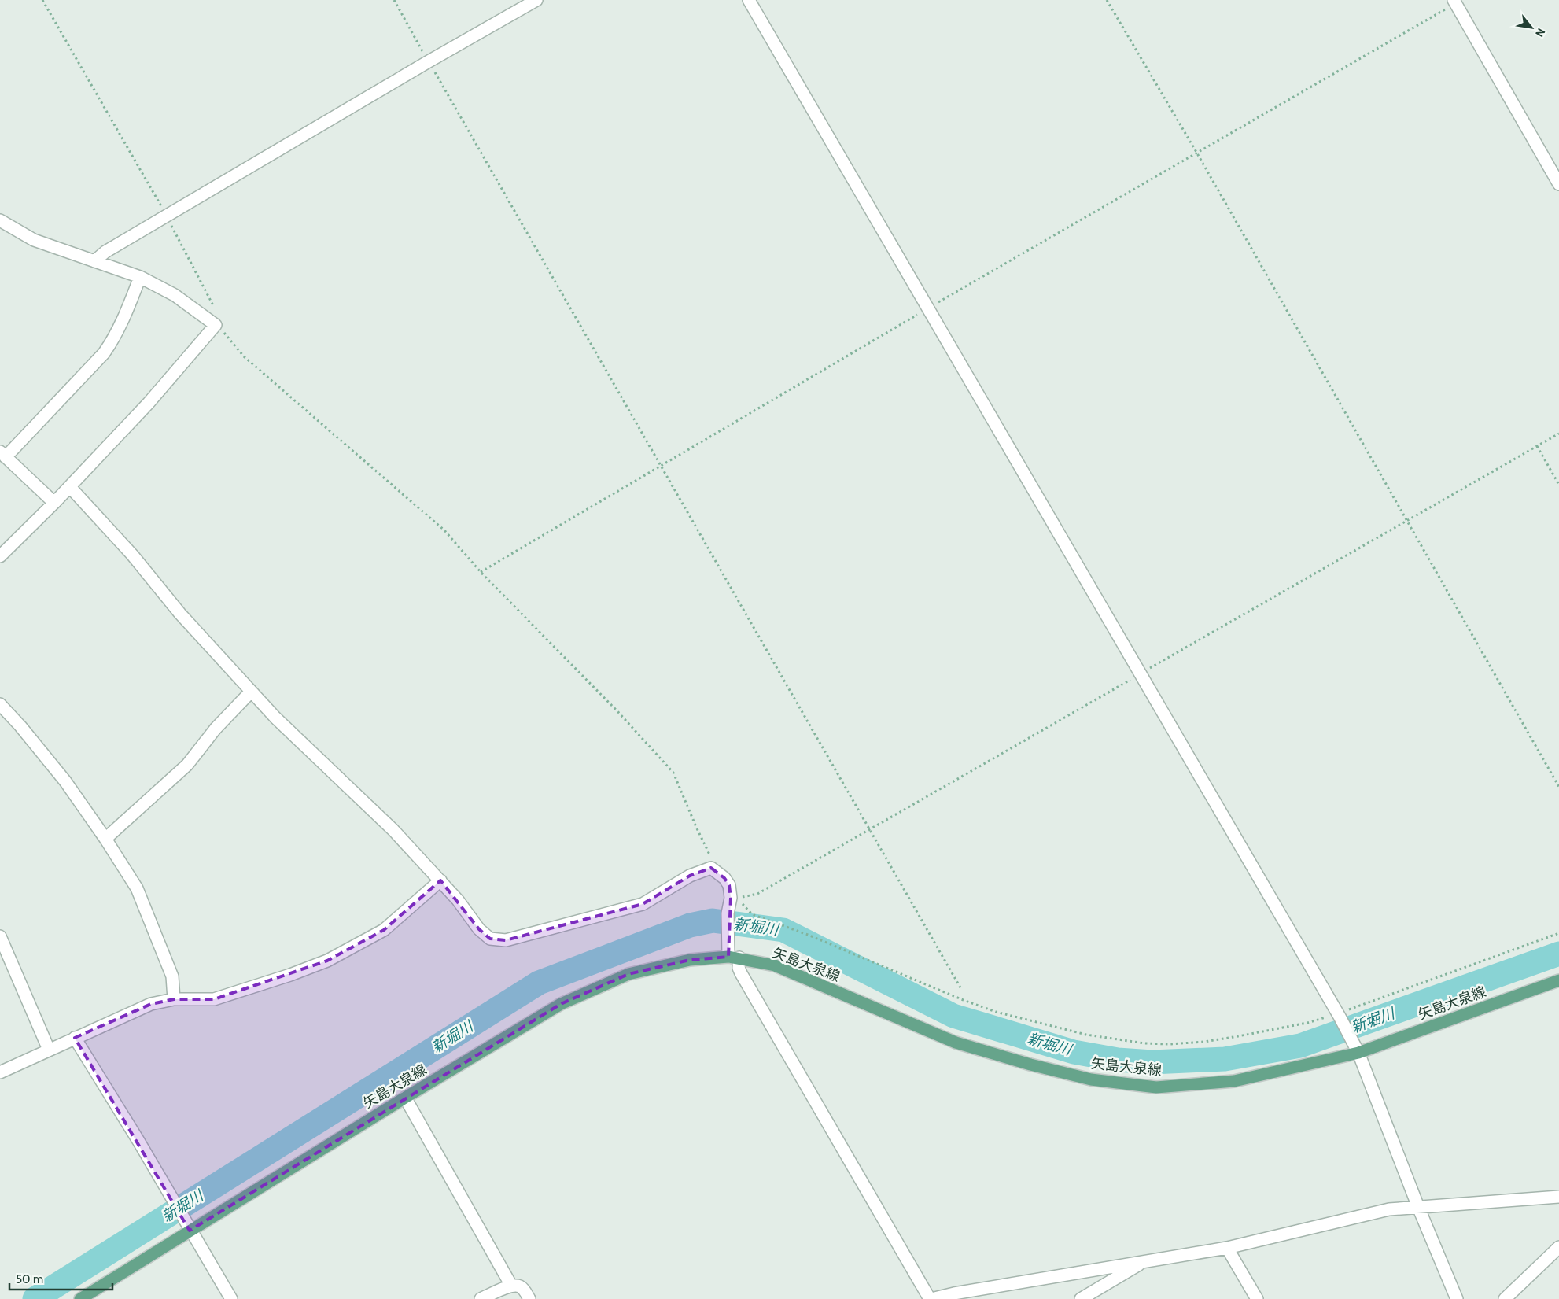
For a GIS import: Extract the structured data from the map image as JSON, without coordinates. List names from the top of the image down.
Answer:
{
  "streets": {
    "main road": ["矢島大泉線"]
  },
  "water": ["新堀川"],
  "scale_bar": "50 m",
  "north": "bottom right"
}
